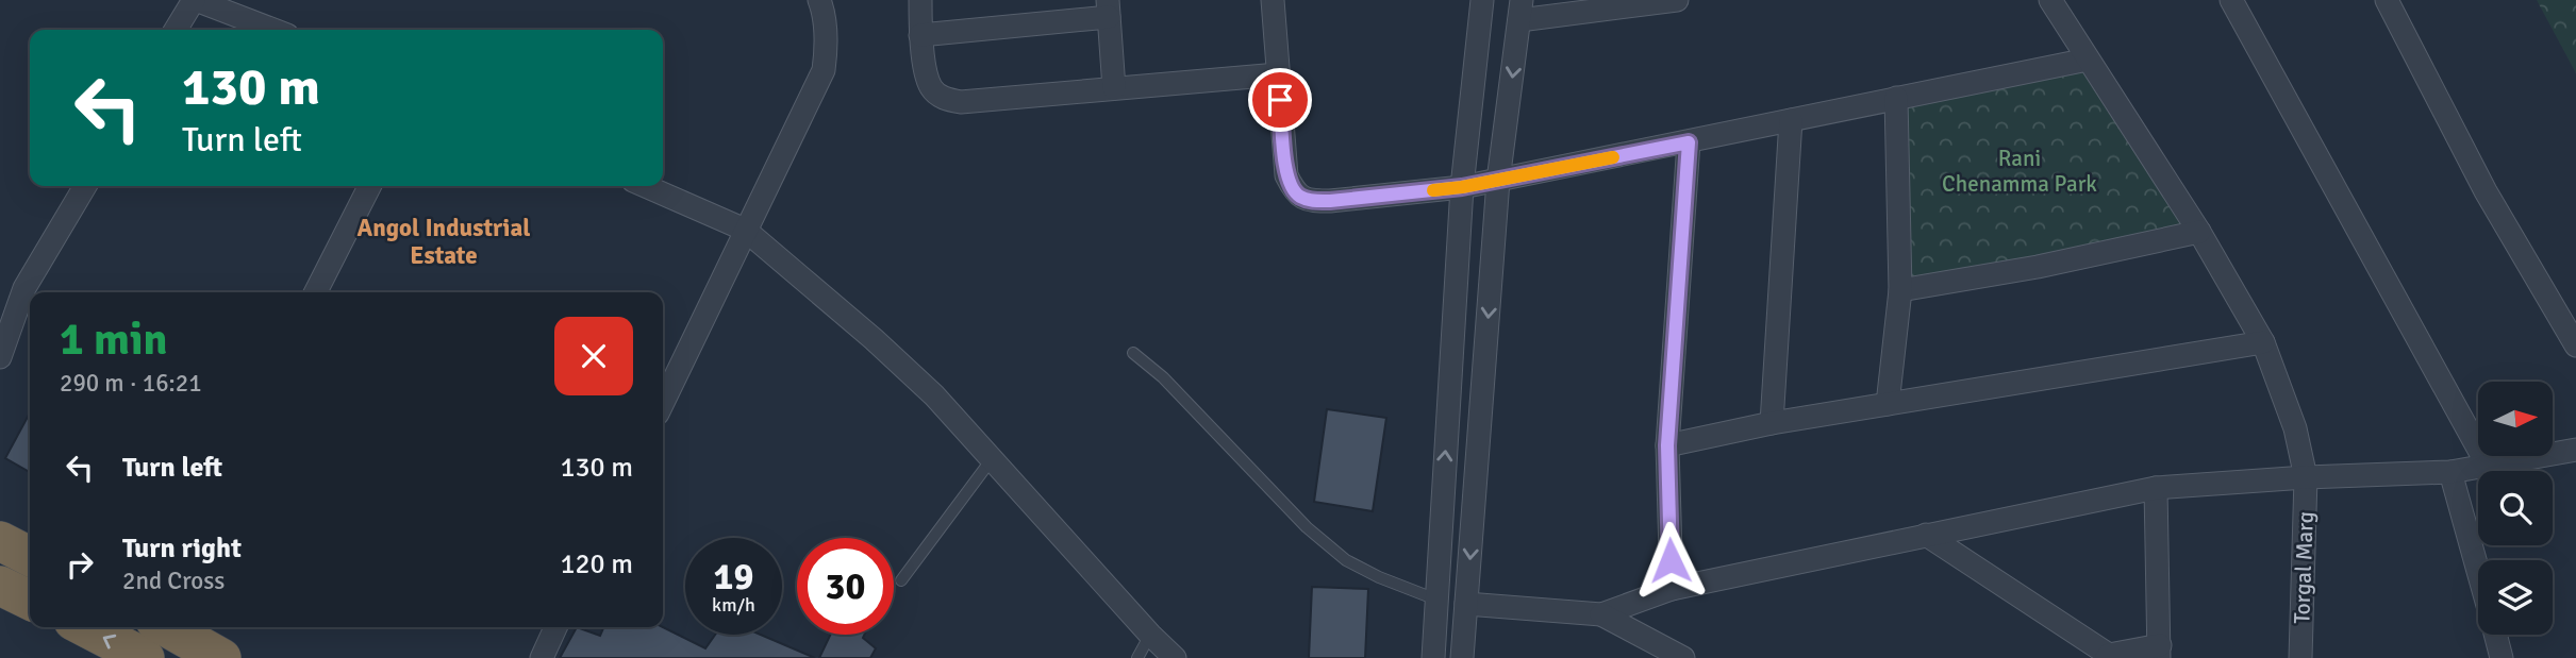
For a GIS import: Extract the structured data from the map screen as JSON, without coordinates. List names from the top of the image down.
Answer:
{
  "streets": {
    "street": ["Torgal Marg"]
  },
  "districts": ["Angol Industrial Estate"],
  "parks": ["Rani Chenamma Park"],
  "north": "right",
  "page": {
    "turn": ["130 m", "Turn left"],
    "heading": ["1 min", "290 m · 16:21"],
    "list": [
      {
        "name": "Turn left",
        "value": "130 m"
      },
      {
        "name": "Turn right",
        "note": "2nd Cross",
        "value": "120 m"
      }
    ],
    "speed": "19 km/h",
    "limit": "30"
  }
}
